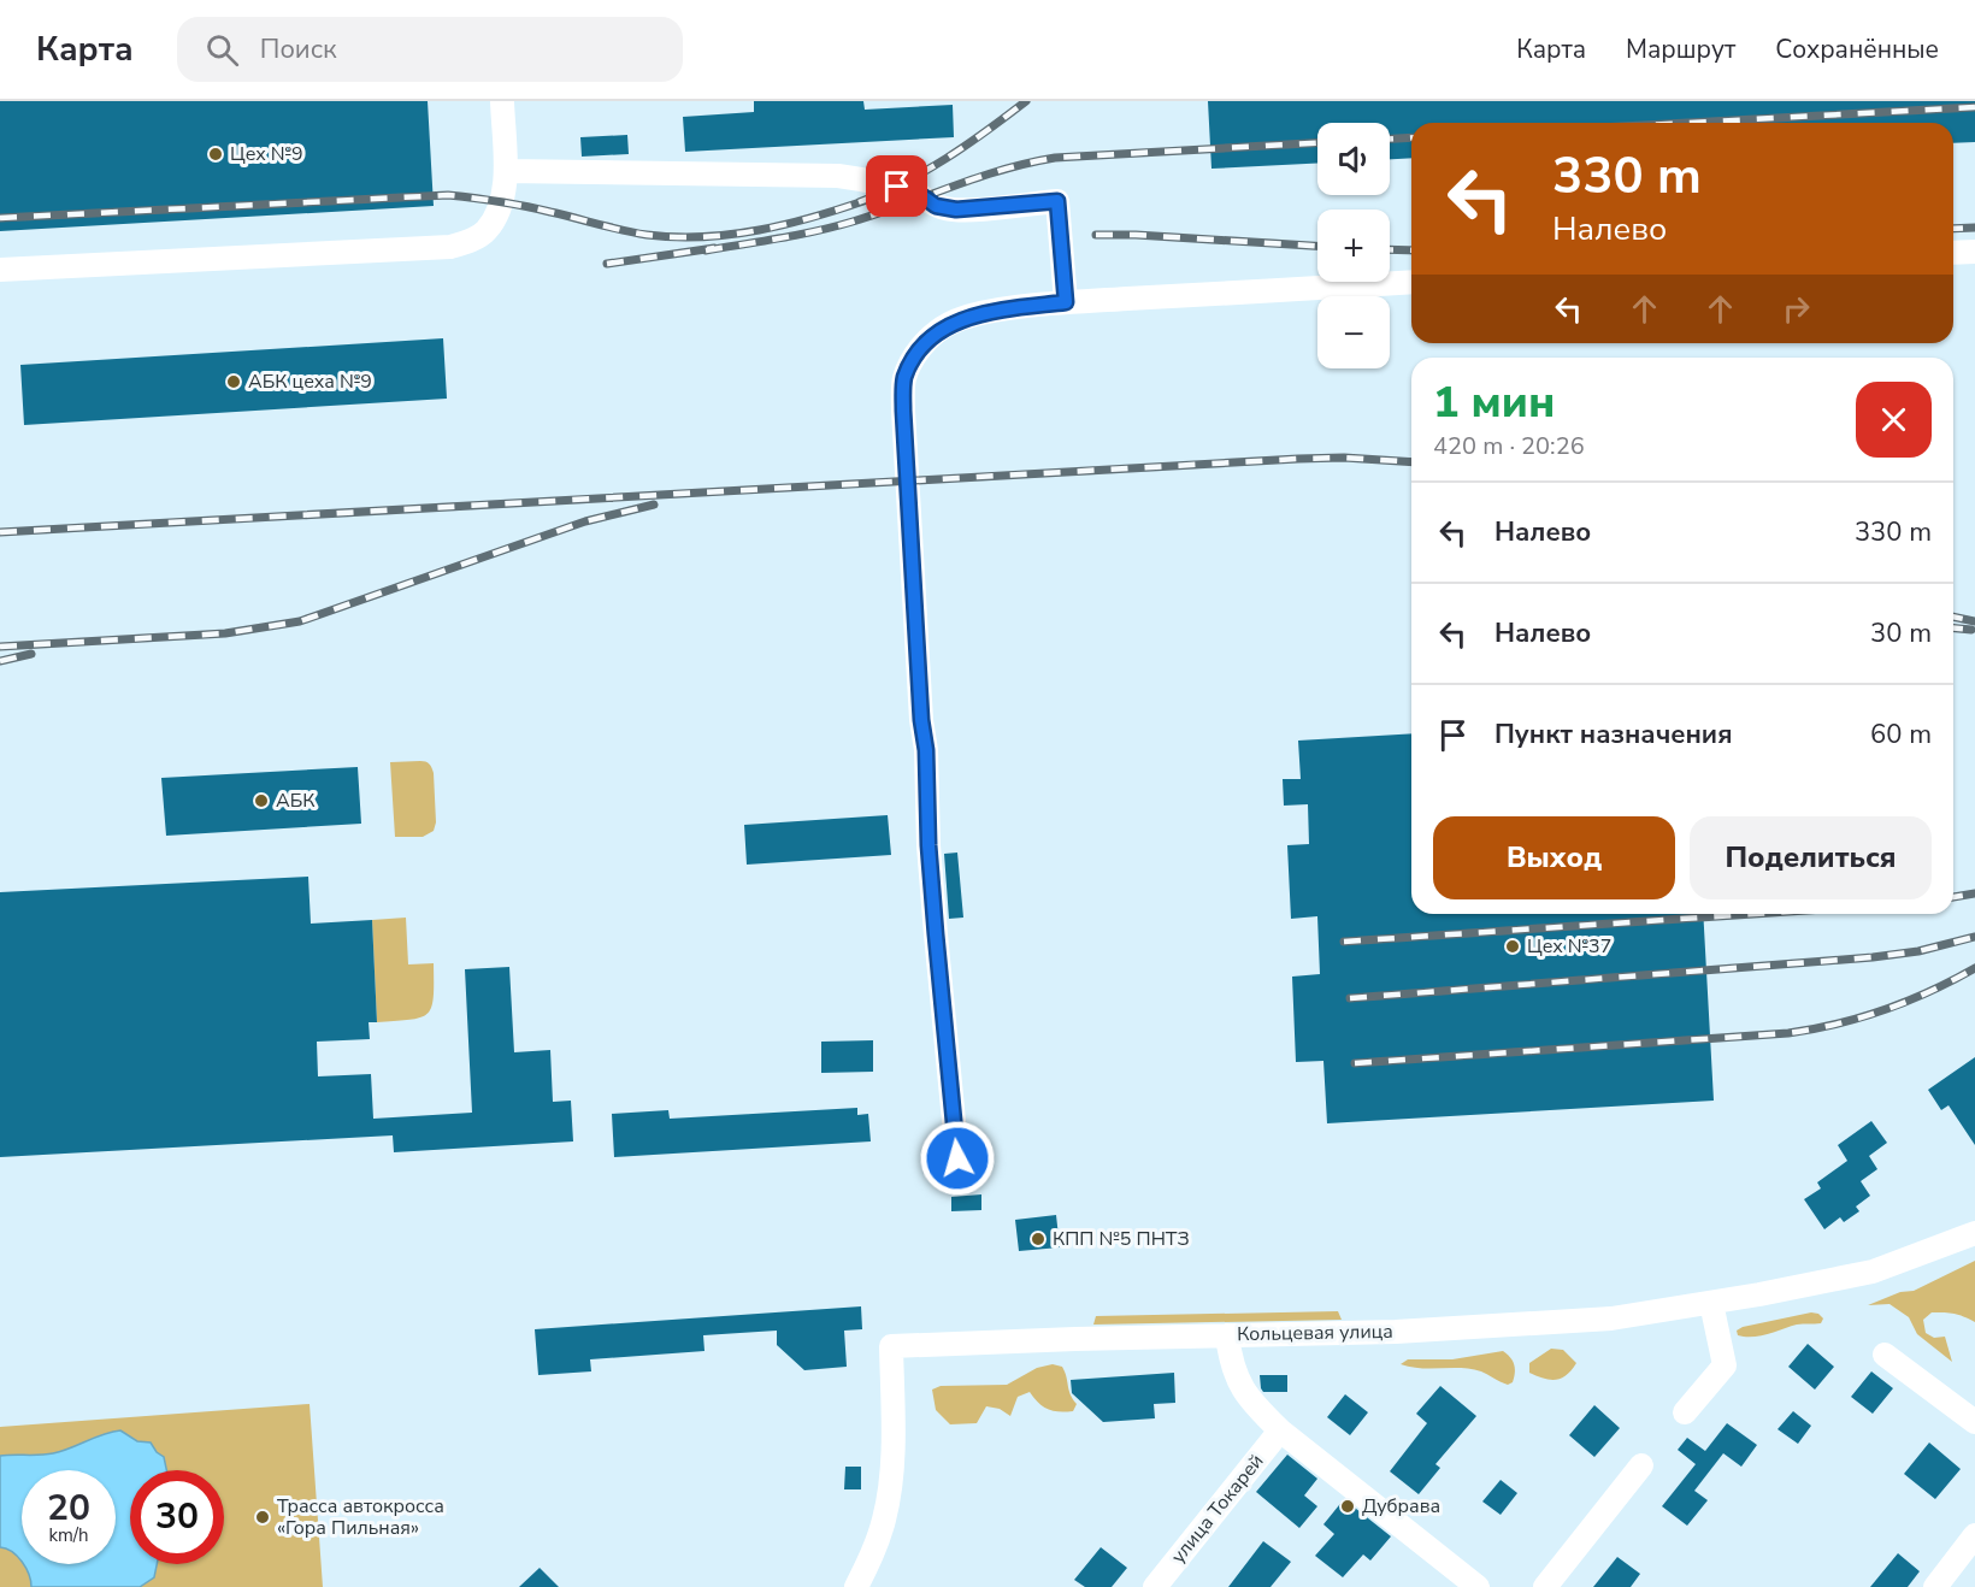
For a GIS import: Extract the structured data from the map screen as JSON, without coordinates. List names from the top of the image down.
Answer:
{
  "streets": {
    "street": ["Кольцевая улица", "улица Токарей"]
  },
  "places": [
    "Цех №9",
    "АБК цеха №9",
    "АБК",
    "Цех №37",
    "КПП №5 ПНТЗ",
    "Дубрава",
    "Трасса автокросса «Гора Пильная»"
  ],
  "page": {
    "header": "Карта",
    "search": "Поиск",
    "nav": ["Карта", "Маршрут", "Сохранённые"],
    "map_buttons": ["+", "−"],
    "turn": ["330 m", "Налево"],
    "heading": ["1 мин", "420 m · 20:26"],
    "list": [
      {
        "name": "Налево",
        "value": "330 m"
      },
      {
        "name": "Налево",
        "value": "30 m"
      },
      {
        "name": "Пункт назначения",
        "value": "60 m"
      }
    ],
    "buttons": ["Выход", "Поделиться"],
    "speed": "20 km/h",
    "limit": "30"
  }
}
